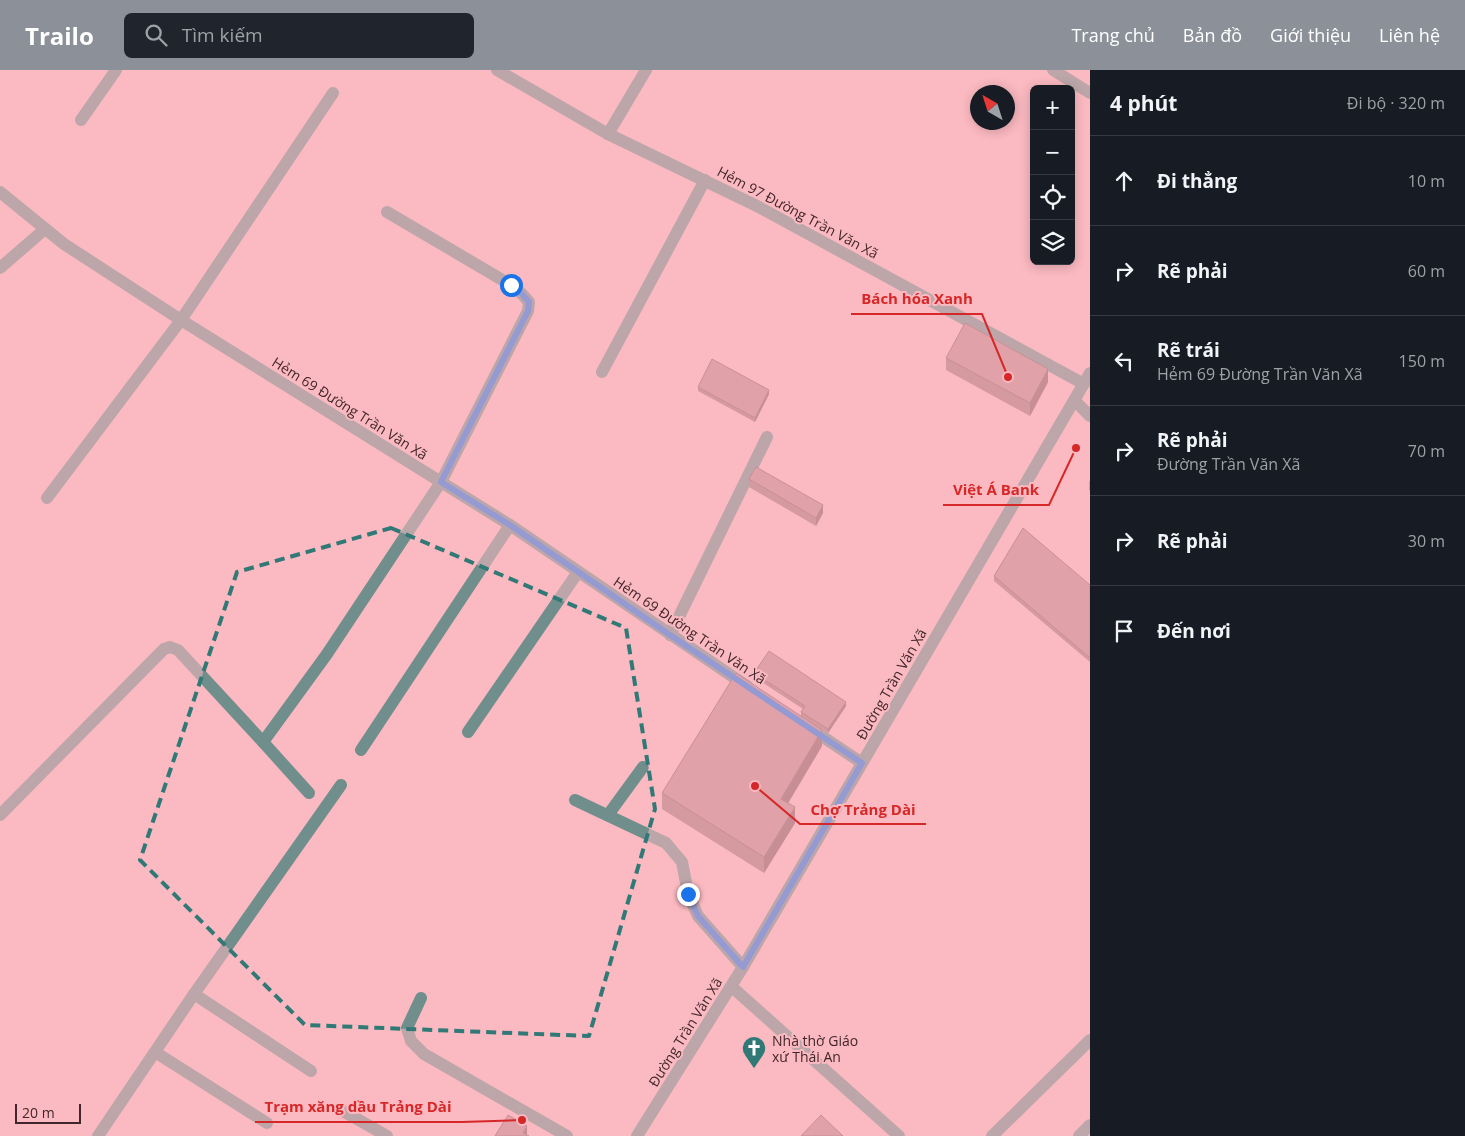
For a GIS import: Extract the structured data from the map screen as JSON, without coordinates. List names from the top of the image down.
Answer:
{
  "streets": {
    "street": ["Hẻm 97 Đường Trần Văn Xã", "Hẻm 69 Đường Trần Văn Xã", "Đường Trần Văn Xã"]
  },
  "crossings": [
    ["Hẻm 97 Đường Trần Văn Xã", "Đường Trần Văn Xã"]
  ],
  "places": {
    "other": [
      "Bách hóa Xanh",
      "Việt Á Bank",
      "Chợ Trảng Dài",
      "Trạm xăng dầu Trảng Dài"
    ],
    "church": ["Nhà thờ Giáo xứ Thái An"]
  },
  "scale_bar": "20 m",
  "north": "top left",
  "page": {
    "header": "Trailo",
    "search": "Tìm kiếm",
    "nav": [
      "Trang chủ",
      "Bản đồ",
      "Giới thiệu",
      "Liên hệ"
    ],
    "heading": ["4 phút", "Đi bộ · 320 m"],
    "map_buttons": ["+", "−"],
    "list": [
      ["Đi thẳng", "10 m"],
      ["Rẽ phải", "60 m"],
      ["Rẽ trái", "Hẻm 69 Đường Trần Văn Xã", "150 m"],
      ["Rẽ phải", "Đường Trần Văn Xã", "70 m"],
      ["Rẽ phải", "30 m"],
      "Đến nơi"
    ],
    "scale": "20 m"
  }
}
